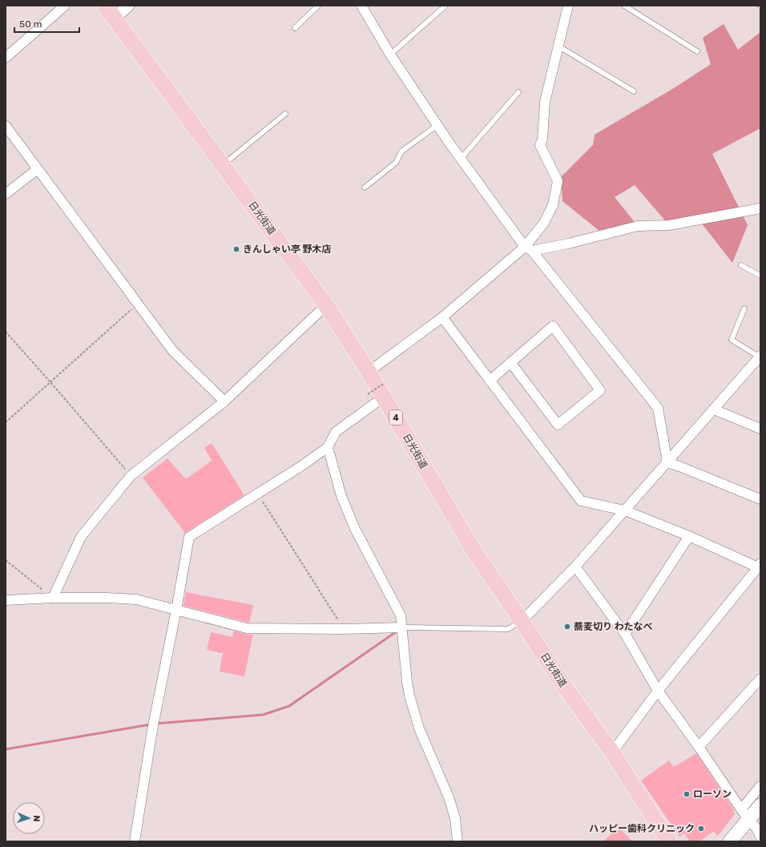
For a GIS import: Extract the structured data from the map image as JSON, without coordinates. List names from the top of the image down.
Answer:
{
  "streets": {
    "highway": ["日光街道", "4"]
  },
  "places": [
    "きんしゃい亭 野木店",
    "蕎麦切り わたなべ",
    "ローソン",
    "ハッピー歯科クリニック"
  ],
  "scale_bar": "50 m",
  "north": "right"
}
